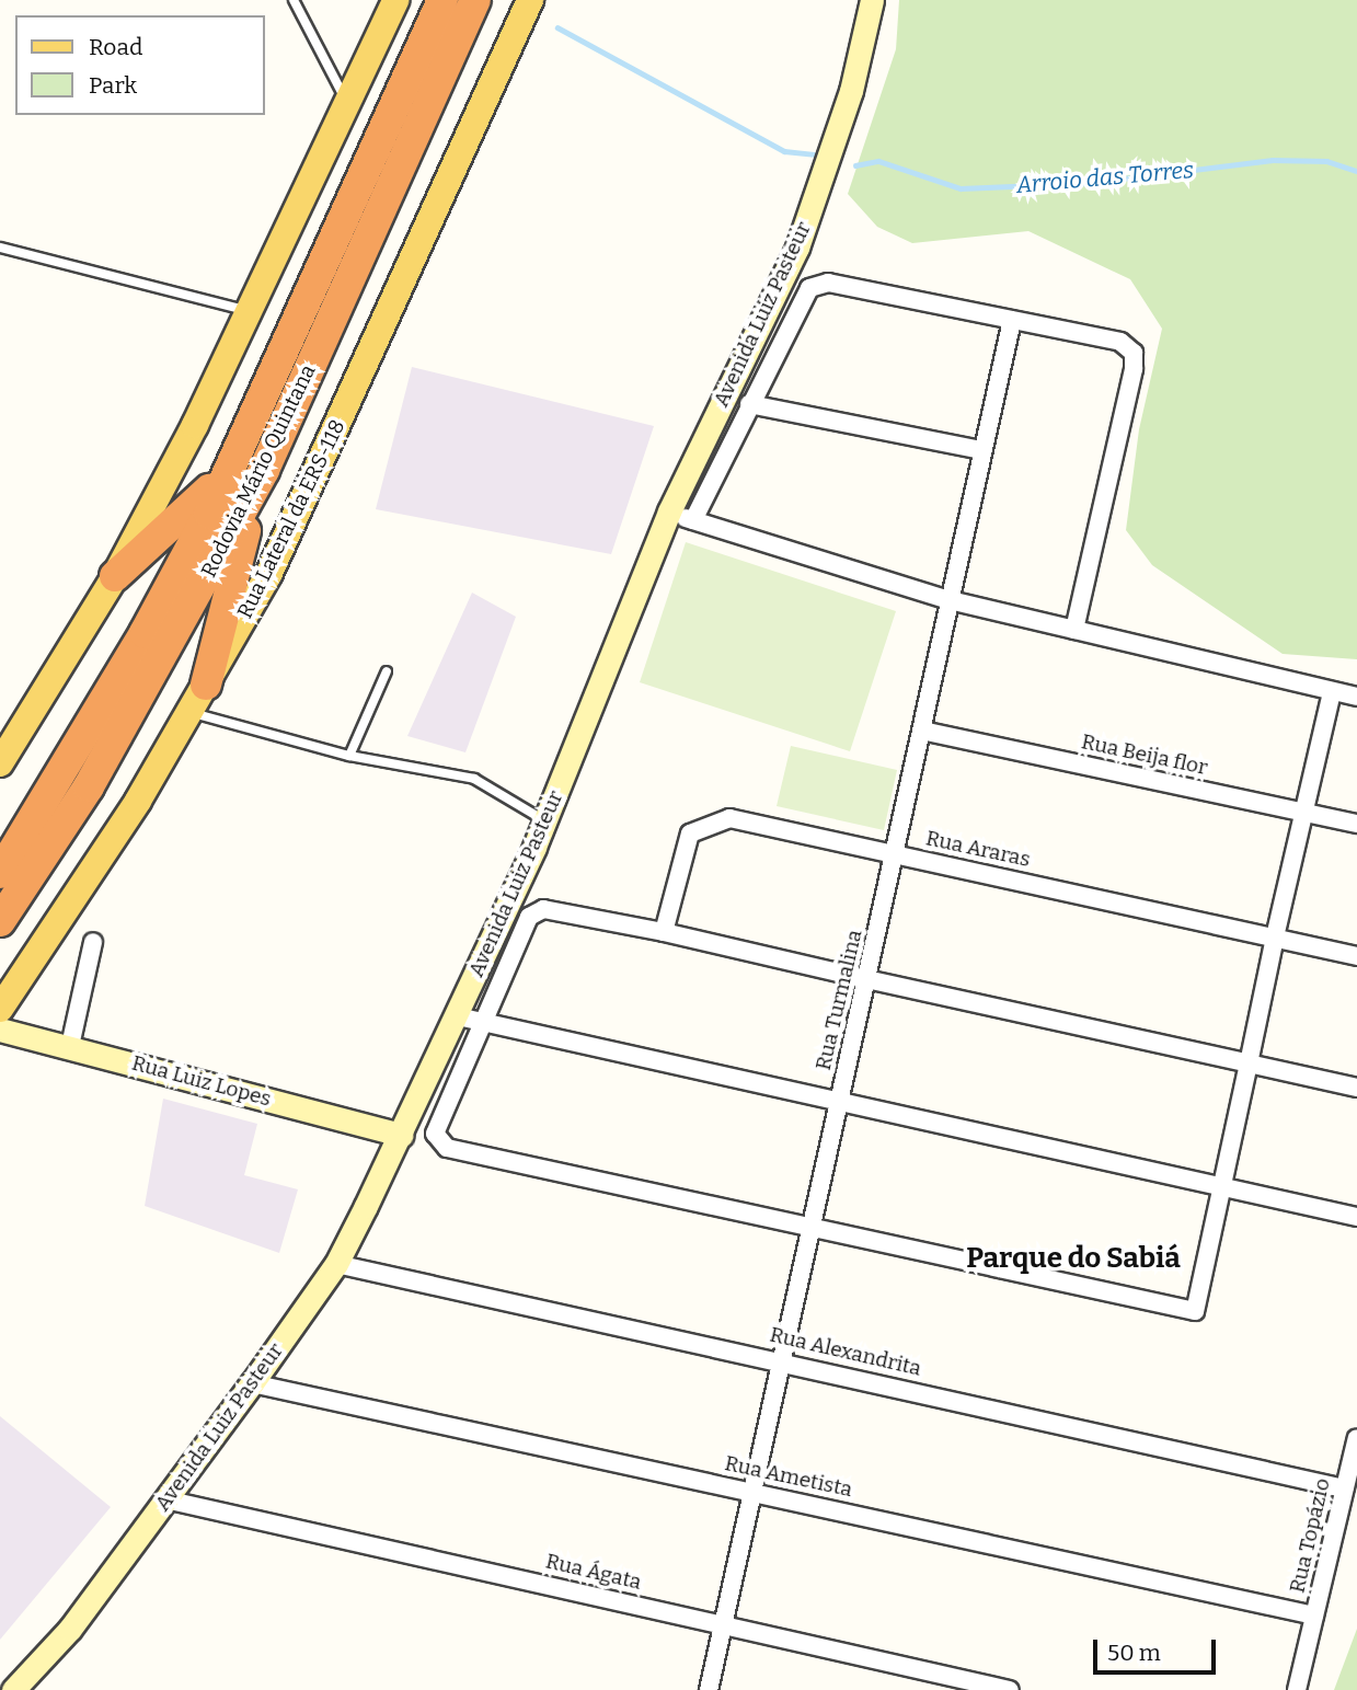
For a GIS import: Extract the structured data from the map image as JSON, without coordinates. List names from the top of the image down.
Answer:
{
  "streets": {
    "highway": ["Rodovia Mário Quintana"],
    "main road": ["Avenida Luiz Pasteur", "Rua Lateral da ERS-118", "Rua Luiz Lopes"],
    "street": [
      "Rua Beija flor",
      "Rua Araras",
      "Rua Turmalina",
      "Rua Alexandrita",
      "Rua Ametista",
      "Rua Topázio",
      "Rua Ágata"
    ]
  },
  "crossings": [
    ["Avenida Luiz Pasteur", "Rua Luiz Lopes"],
    ["Avenida Luiz Pasteur", "Rua Alexandrita"],
    ["Avenida Luiz Pasteur", "Rua Ametista"],
    ["Avenida Luiz Pasteur", "Rua Ágata"],
    ["Rua Beija flor", "Rua Turmalina"],
    ["Rua Araras", "Rua Turmalina"],
    ["Rua Turmalina", "Rua Alexandrita"],
    ["Rua Turmalina", "Rua Ametista"],
    ["Rua Turmalina", "Rua Ágata"],
    ["Rua Alexandrita", "Rua Topázio"],
    ["Rua Ametista", "Rua Topázio"]
  ],
  "districts": ["Parque do Sabiá"],
  "water": ["Arroio das Torres"],
  "legend": ["Road", "Park"],
  "scale_bar": "50 m"
}
